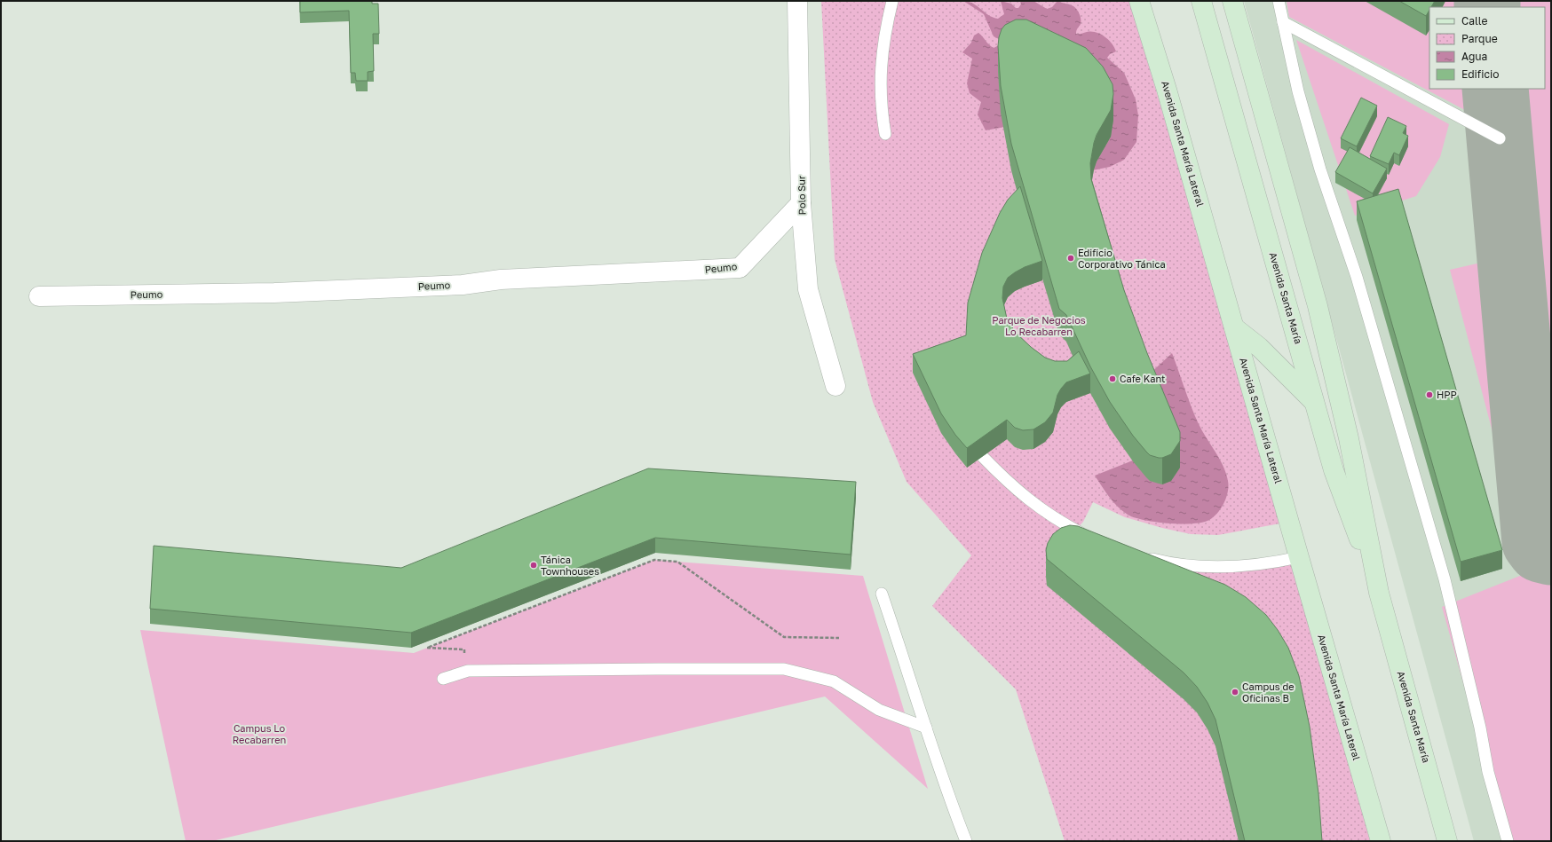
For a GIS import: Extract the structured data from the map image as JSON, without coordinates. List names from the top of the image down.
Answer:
{
  "streets": {
    "main road": ["Avenida Santa María Lateral", "Avenida Santa María"],
    "street": ["Polo Sur", "Peumo"]
  },
  "crossings": [
    ["Polo Sur", "Peumo"]
  ],
  "parks": ["Parque de Negocios Lo Recabarren", "Campus Lo Recabarren"],
  "places": [
    "Edificio Corporativo Tánica",
    "Cafe Kant",
    "HPP",
    "Tánica Townhouses",
    "Campus de Oficinas B"
  ],
  "legend": [
    "Calle",
    "Parque",
    "Agua",
    "Edificio"
  ]
}
